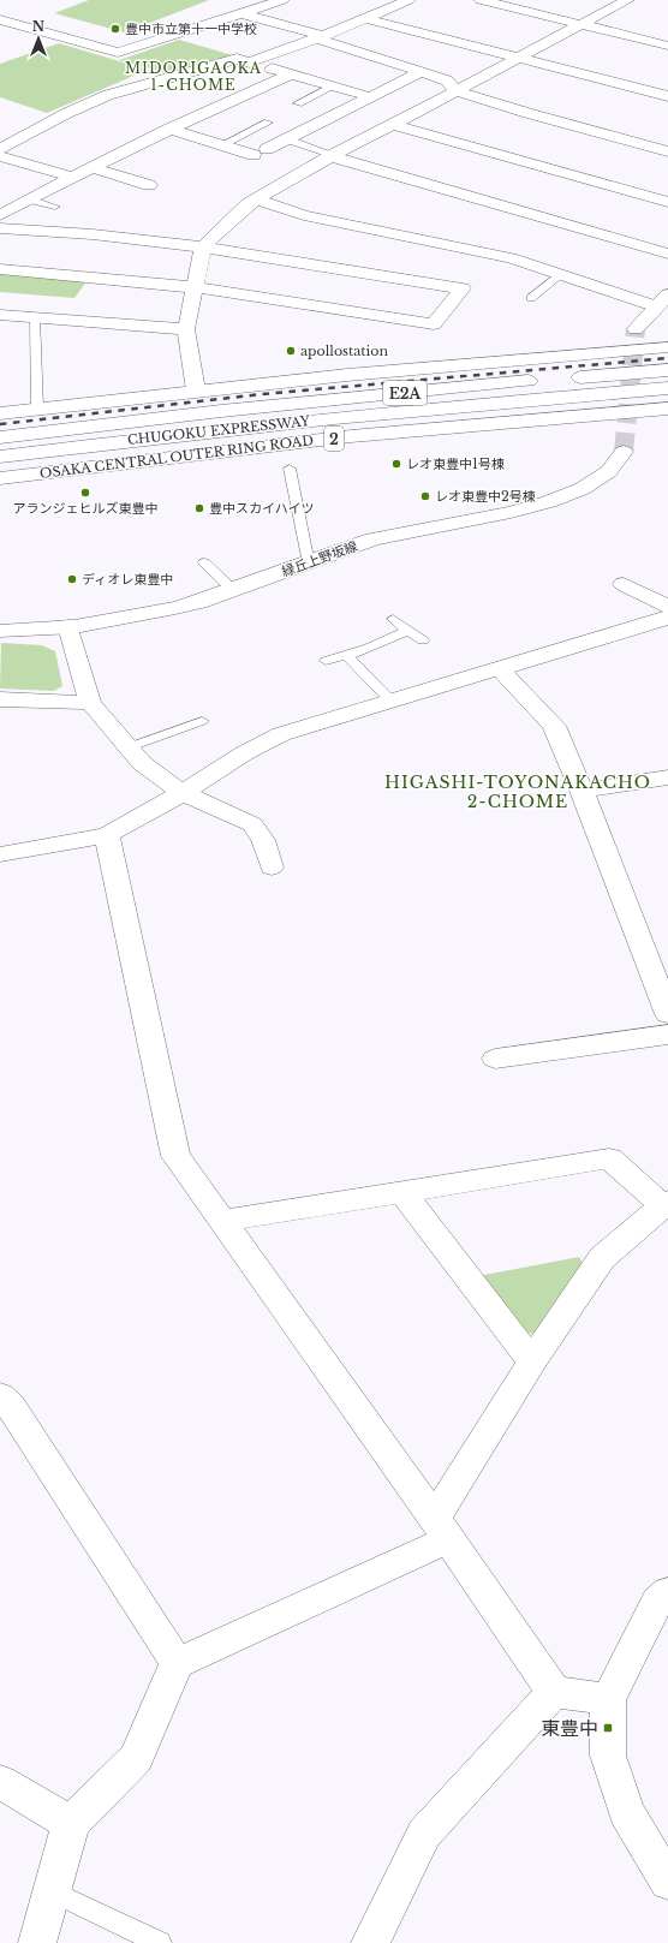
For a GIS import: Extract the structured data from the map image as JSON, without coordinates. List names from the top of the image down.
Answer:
{
  "streets": {
    "main road": [
      "E2A",
      "CHUGOKU EXPRESSWAY",
      "2",
      "OSAKA CENTRAL OUTER RING ROAD",
      "緑丘上野坂線"
    ]
  },
  "districts": ["MIDORIGAOKA 1-CHOME", "HIGASHI-TOYONAKACHO 2-CHOME"],
  "places": {
    "other": [
      "豊中市立第十一中学校",
      "apollostation",
      "レオ東豊中1号棟",
      "アランジェヒルズ東豊中",
      "レオ東豊中2号棟",
      "豊中スカイハイツ",
      "ディオレ東豊中"
    ],
    "transit": ["東豊中"]
  },
  "north": "top"
}
